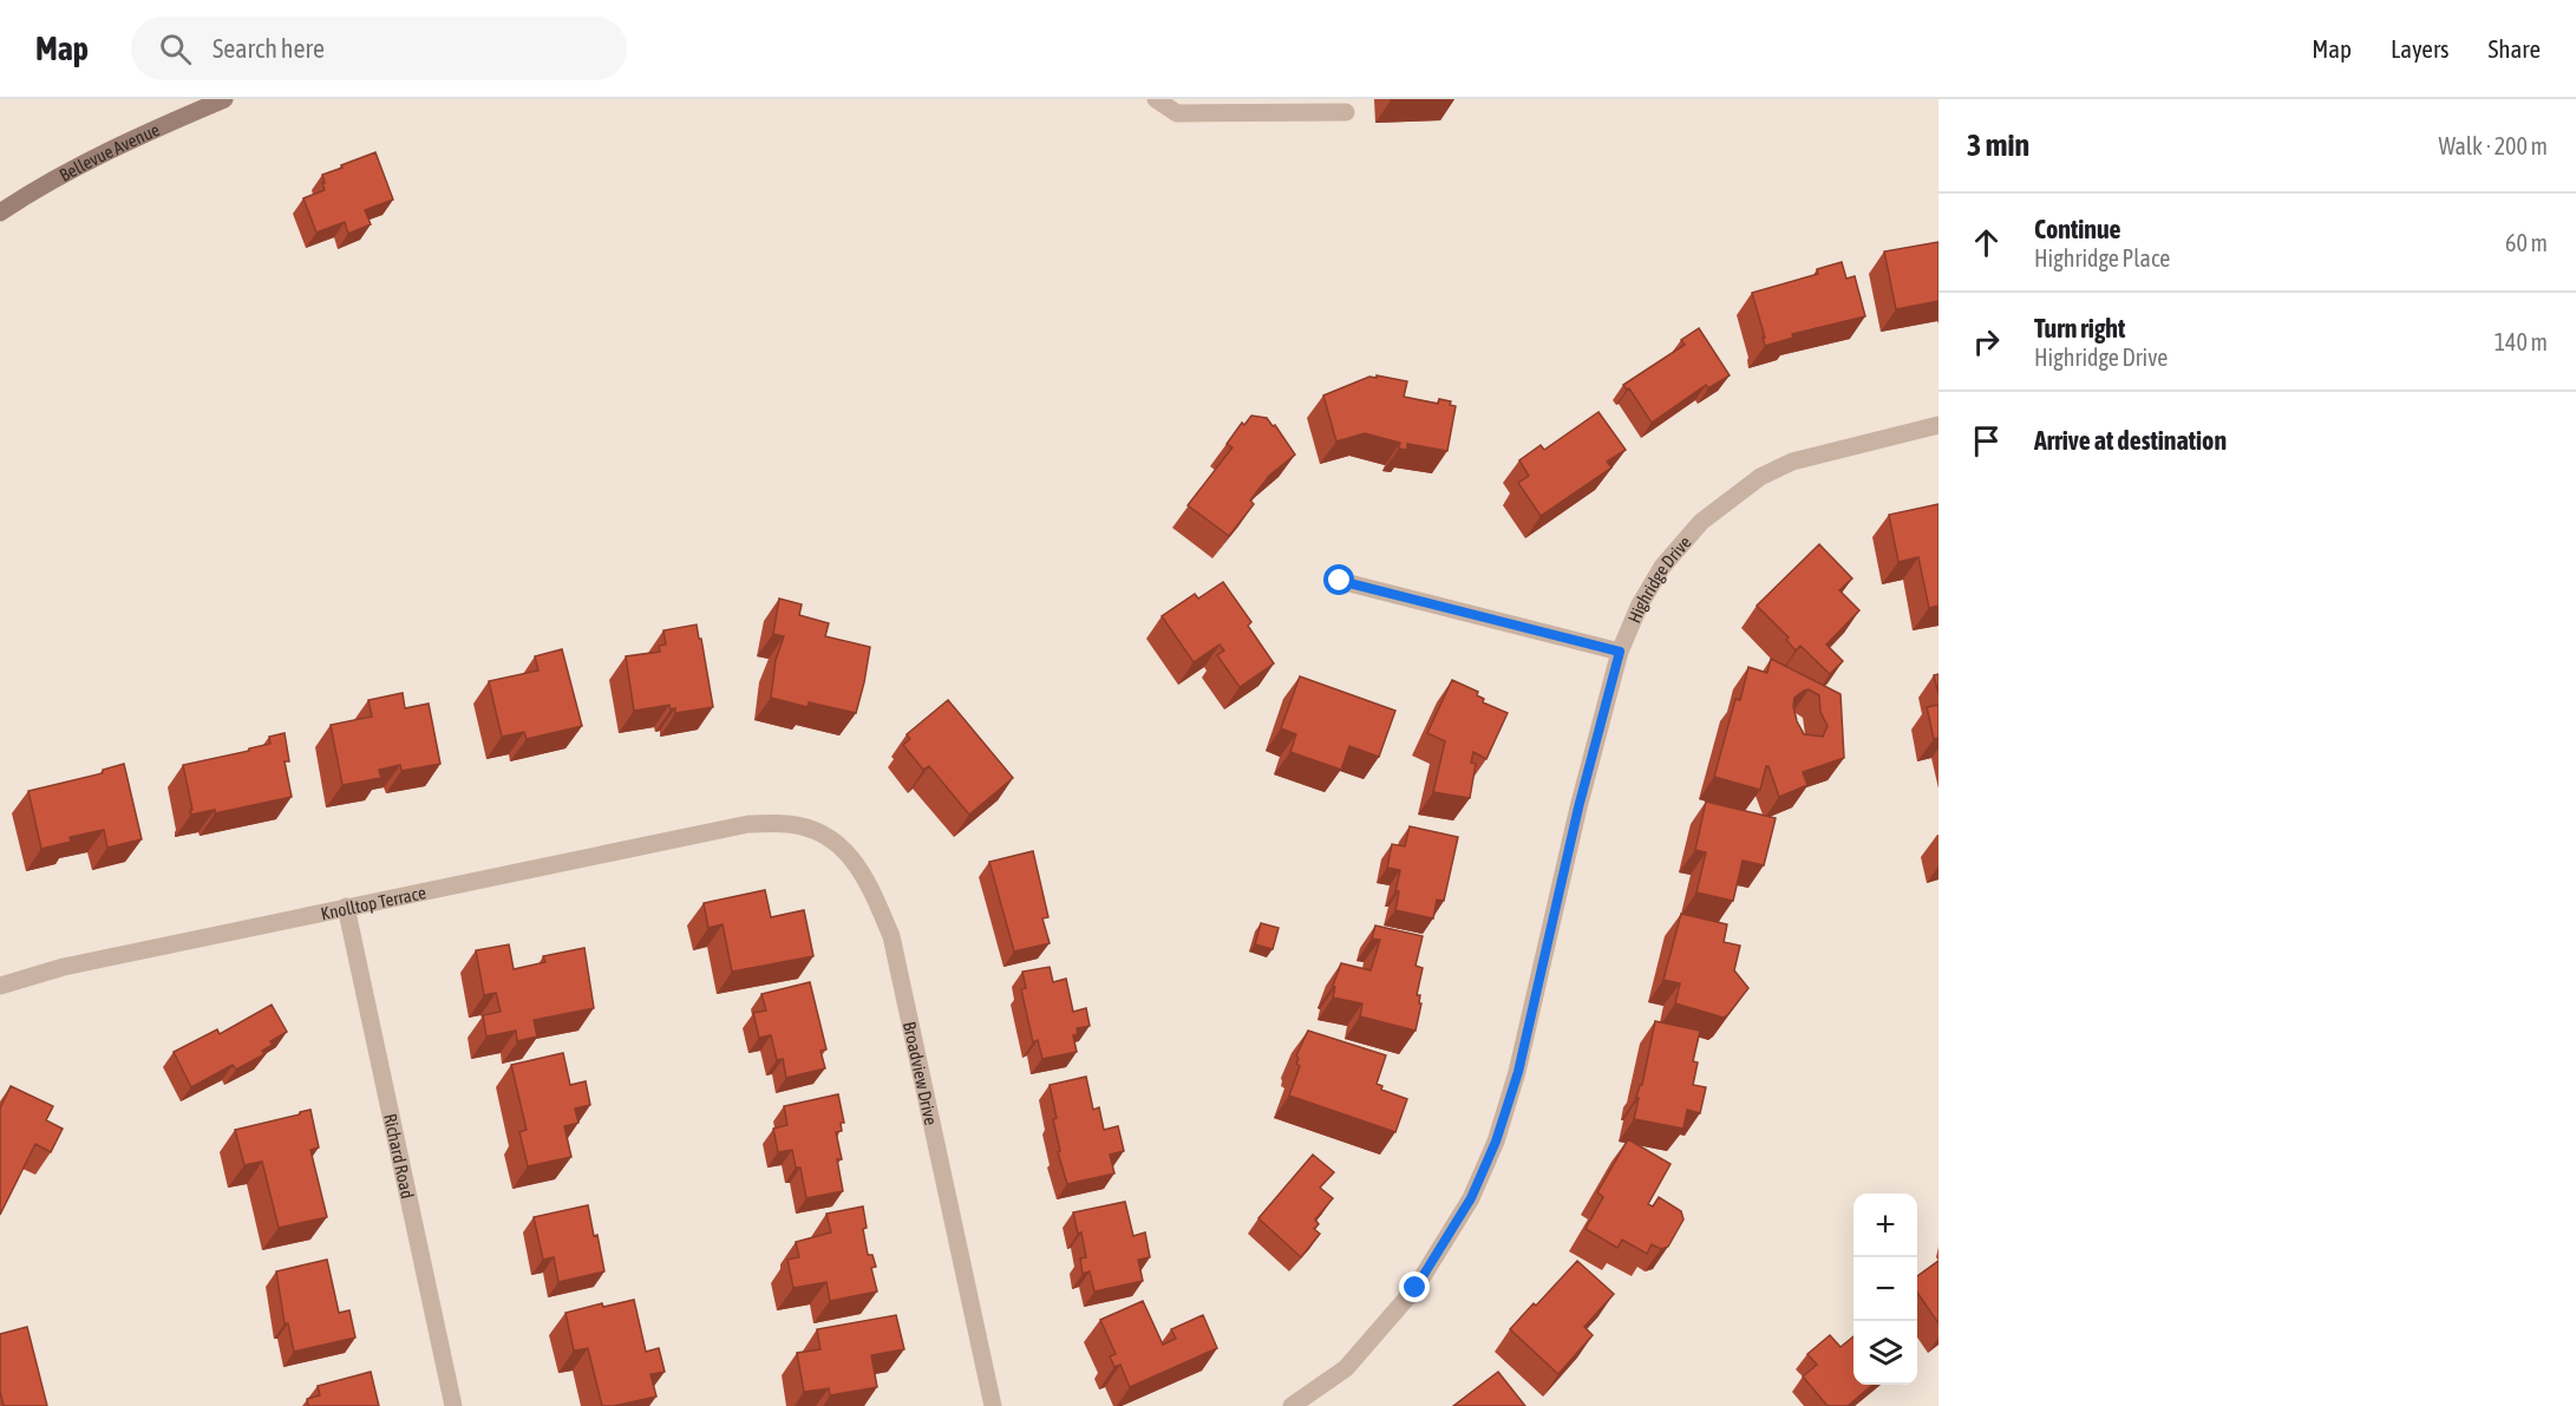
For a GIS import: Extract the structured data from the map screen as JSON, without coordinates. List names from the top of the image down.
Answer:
{
  "streets": {
    "street": [
      "Bellevue Avenue",
      "Highridge Drive",
      "Knolltop Terrace",
      "Broadview Drive",
      "Richard Road"
    ]
  },
  "crossings": [
    ["Knolltop Terrace", "Broadview Drive"],
    ["Knolltop Terrace", "Richard Road"]
  ],
  "page": {
    "header": "Map",
    "search": "Search here",
    "nav": ["Map", "Layers", "Share"],
    "heading": ["3 min", "Walk · 200 m"],
    "list": [
      ["Continue", "Highridge Place", "60 m"],
      ["Turn right", "Highridge Drive", "140 m"],
      "Arrive at destination"
    ],
    "map_buttons": ["+", "−"]
  }
}
